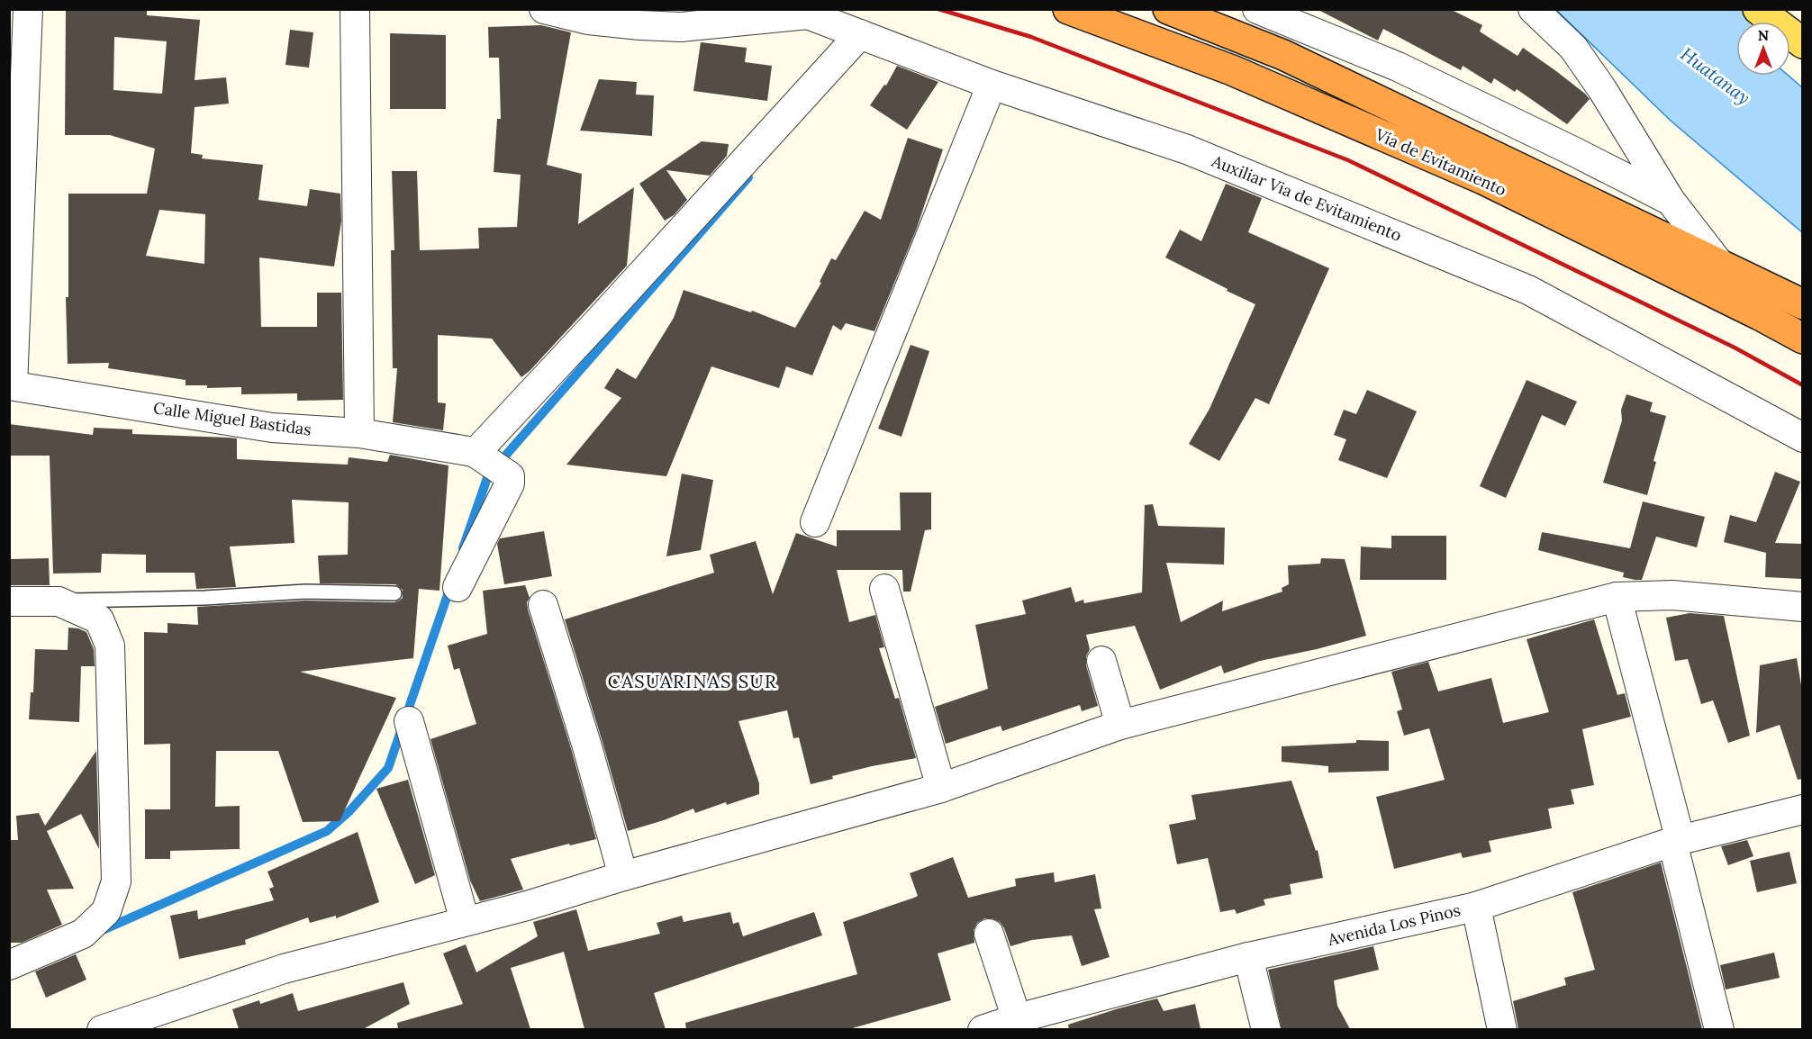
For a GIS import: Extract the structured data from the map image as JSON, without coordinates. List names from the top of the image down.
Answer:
{
  "streets": {
    "highway": ["Vía de Evitamiento"],
    "street": ["Auxiliar Via de Evitamiento", "Calle Miguel Bastidas", "Avenida Los Pinos"]
  },
  "districts": ["CASUARINAS SUR"],
  "water": ["Huatanay"],
  "north": "top"
}
